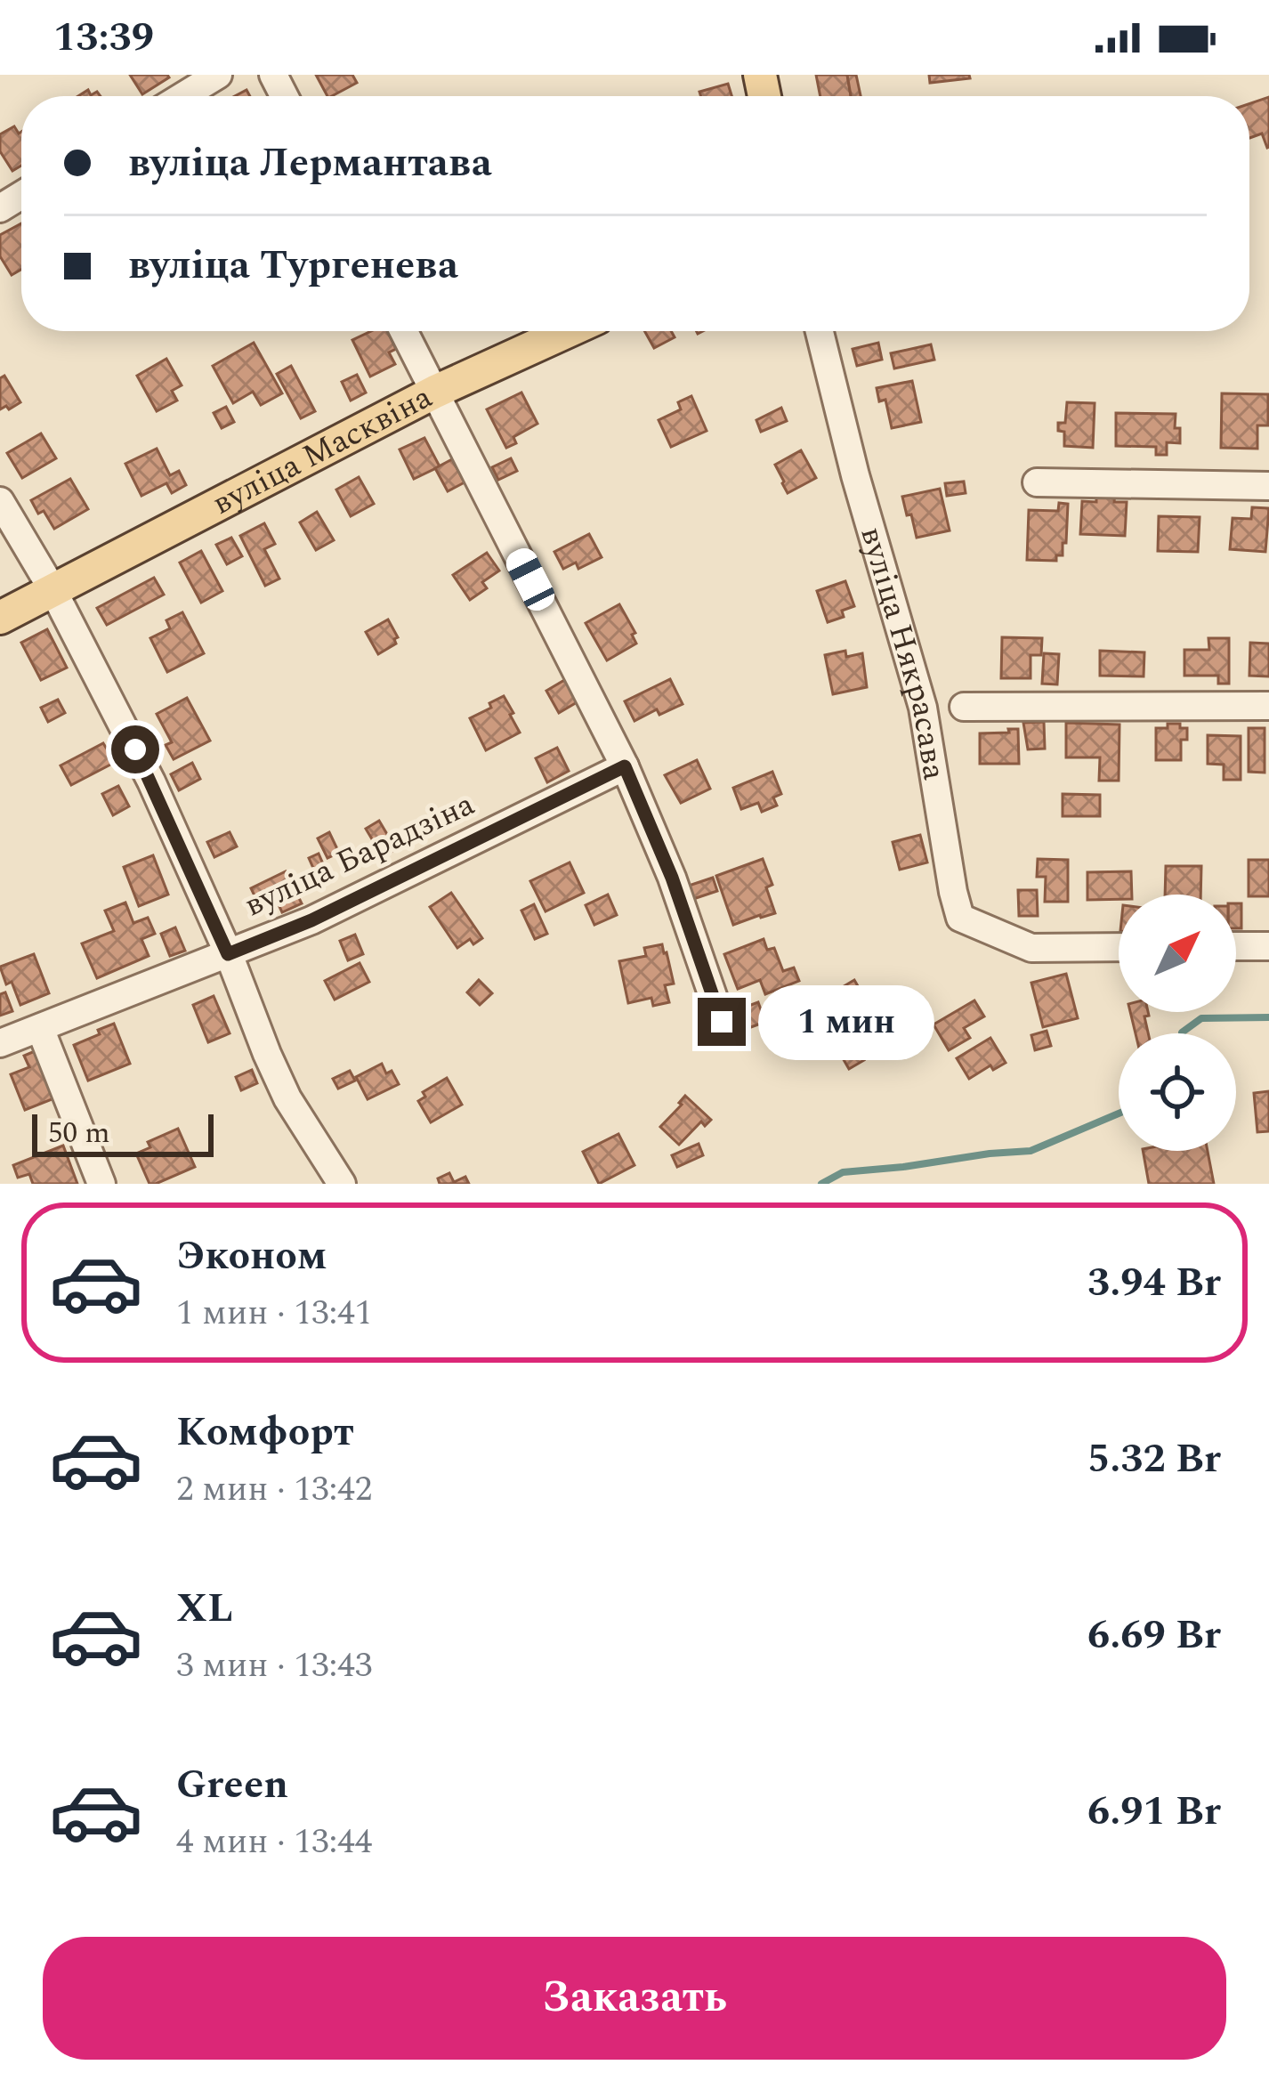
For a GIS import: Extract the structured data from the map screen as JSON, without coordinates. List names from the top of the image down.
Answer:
{
  "streets": {
    "main road": ["вуліца Масквіна"],
    "street": ["вуліца Някрасава", "вуліца Барадзіна"]
  },
  "scale_bar": "50 m",
  "north": "top right",
  "page": {
    "status": "13:39",
    "banner": ["вуліца Лермантава", "вуліца Тургенева"],
    "bubble": "1 мин",
    "scale": "50 m",
    "list": [
      {
        "name": "Эконом",
        "note": "1 мин · 13:41",
        "value": "3.94 Br"
      },
      {
        "name": "Комфорт",
        "note": "2 мин · 13:42",
        "value": "5.32 Br"
      },
      {
        "name": "XL",
        "note": "3 мин · 13:43",
        "value": "6.69 Br"
      },
      {
        "name": "Green",
        "note": "4 мин · 13:44",
        "value": "6.91 Br"
      }
    ],
    "buttons": "Заказать"
  }
}
